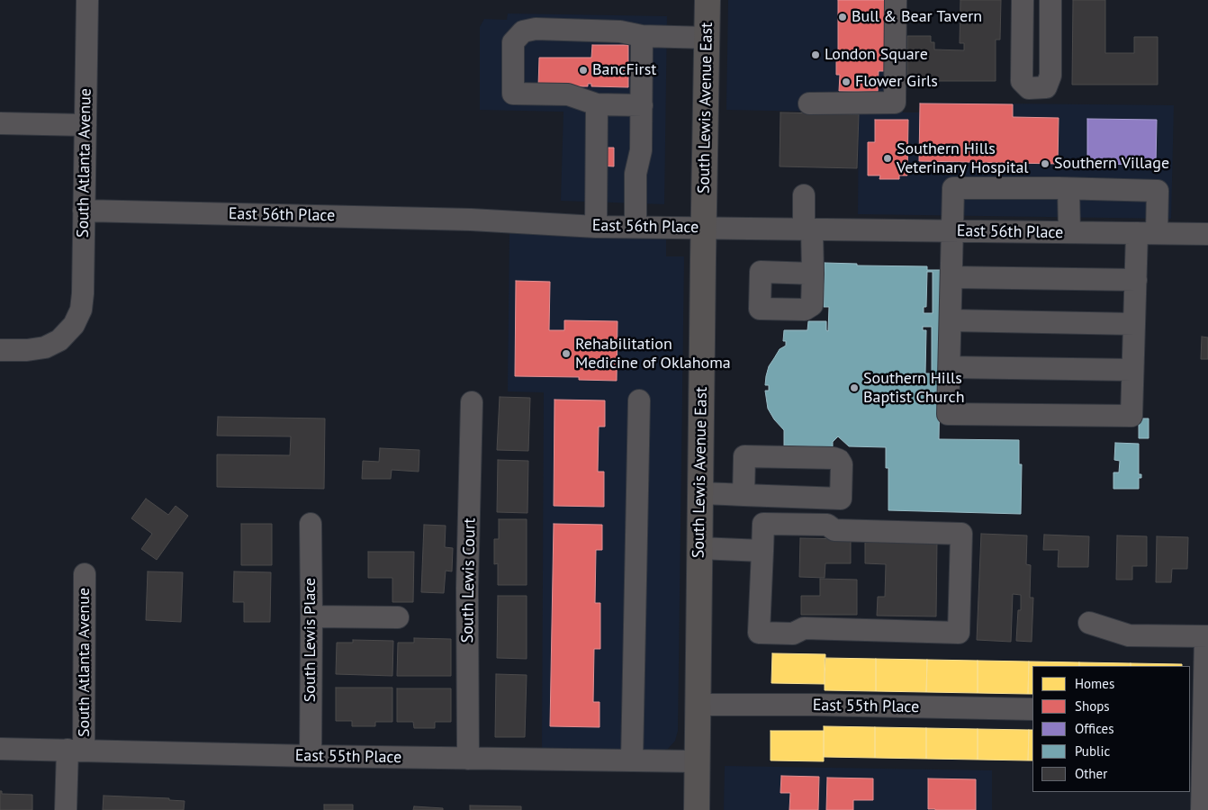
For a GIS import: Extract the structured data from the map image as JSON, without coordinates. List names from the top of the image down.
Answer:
{
  "streets": {
    "main road": ["South Lewis Avenue East"],
    "street": [
      "South Atlanta Avenue",
      "East 56th Place",
      "South Lewis Court",
      "South Lewis Place",
      "East 55th Place"
    ]
  },
  "crossings": [
    ["South Lewis Avenue East", "East 56th Place"],
    ["South Lewis Avenue East", "East 55th Place"],
    ["South Atlanta Avenue", "East 56th Place"],
    ["South Atlanta Avenue", "East 55th Place"],
    ["South Lewis Court", "East 55th Place"],
    ["South Lewis Place", "East 55th Place"]
  ],
  "places": [
    "Bull & Bear Tavern",
    "London Square",
    "BancFirst",
    "Flower Girls",
    "Southern Hills Veterinary Hospital",
    "Southern Village",
    "Rehabilitation Medicine of Oklahoma",
    "Southern Hills Baptist Church"
  ],
  "legend": [
    "Homes",
    "Shops",
    "Offices",
    "Public",
    "Other"
  ]
}
